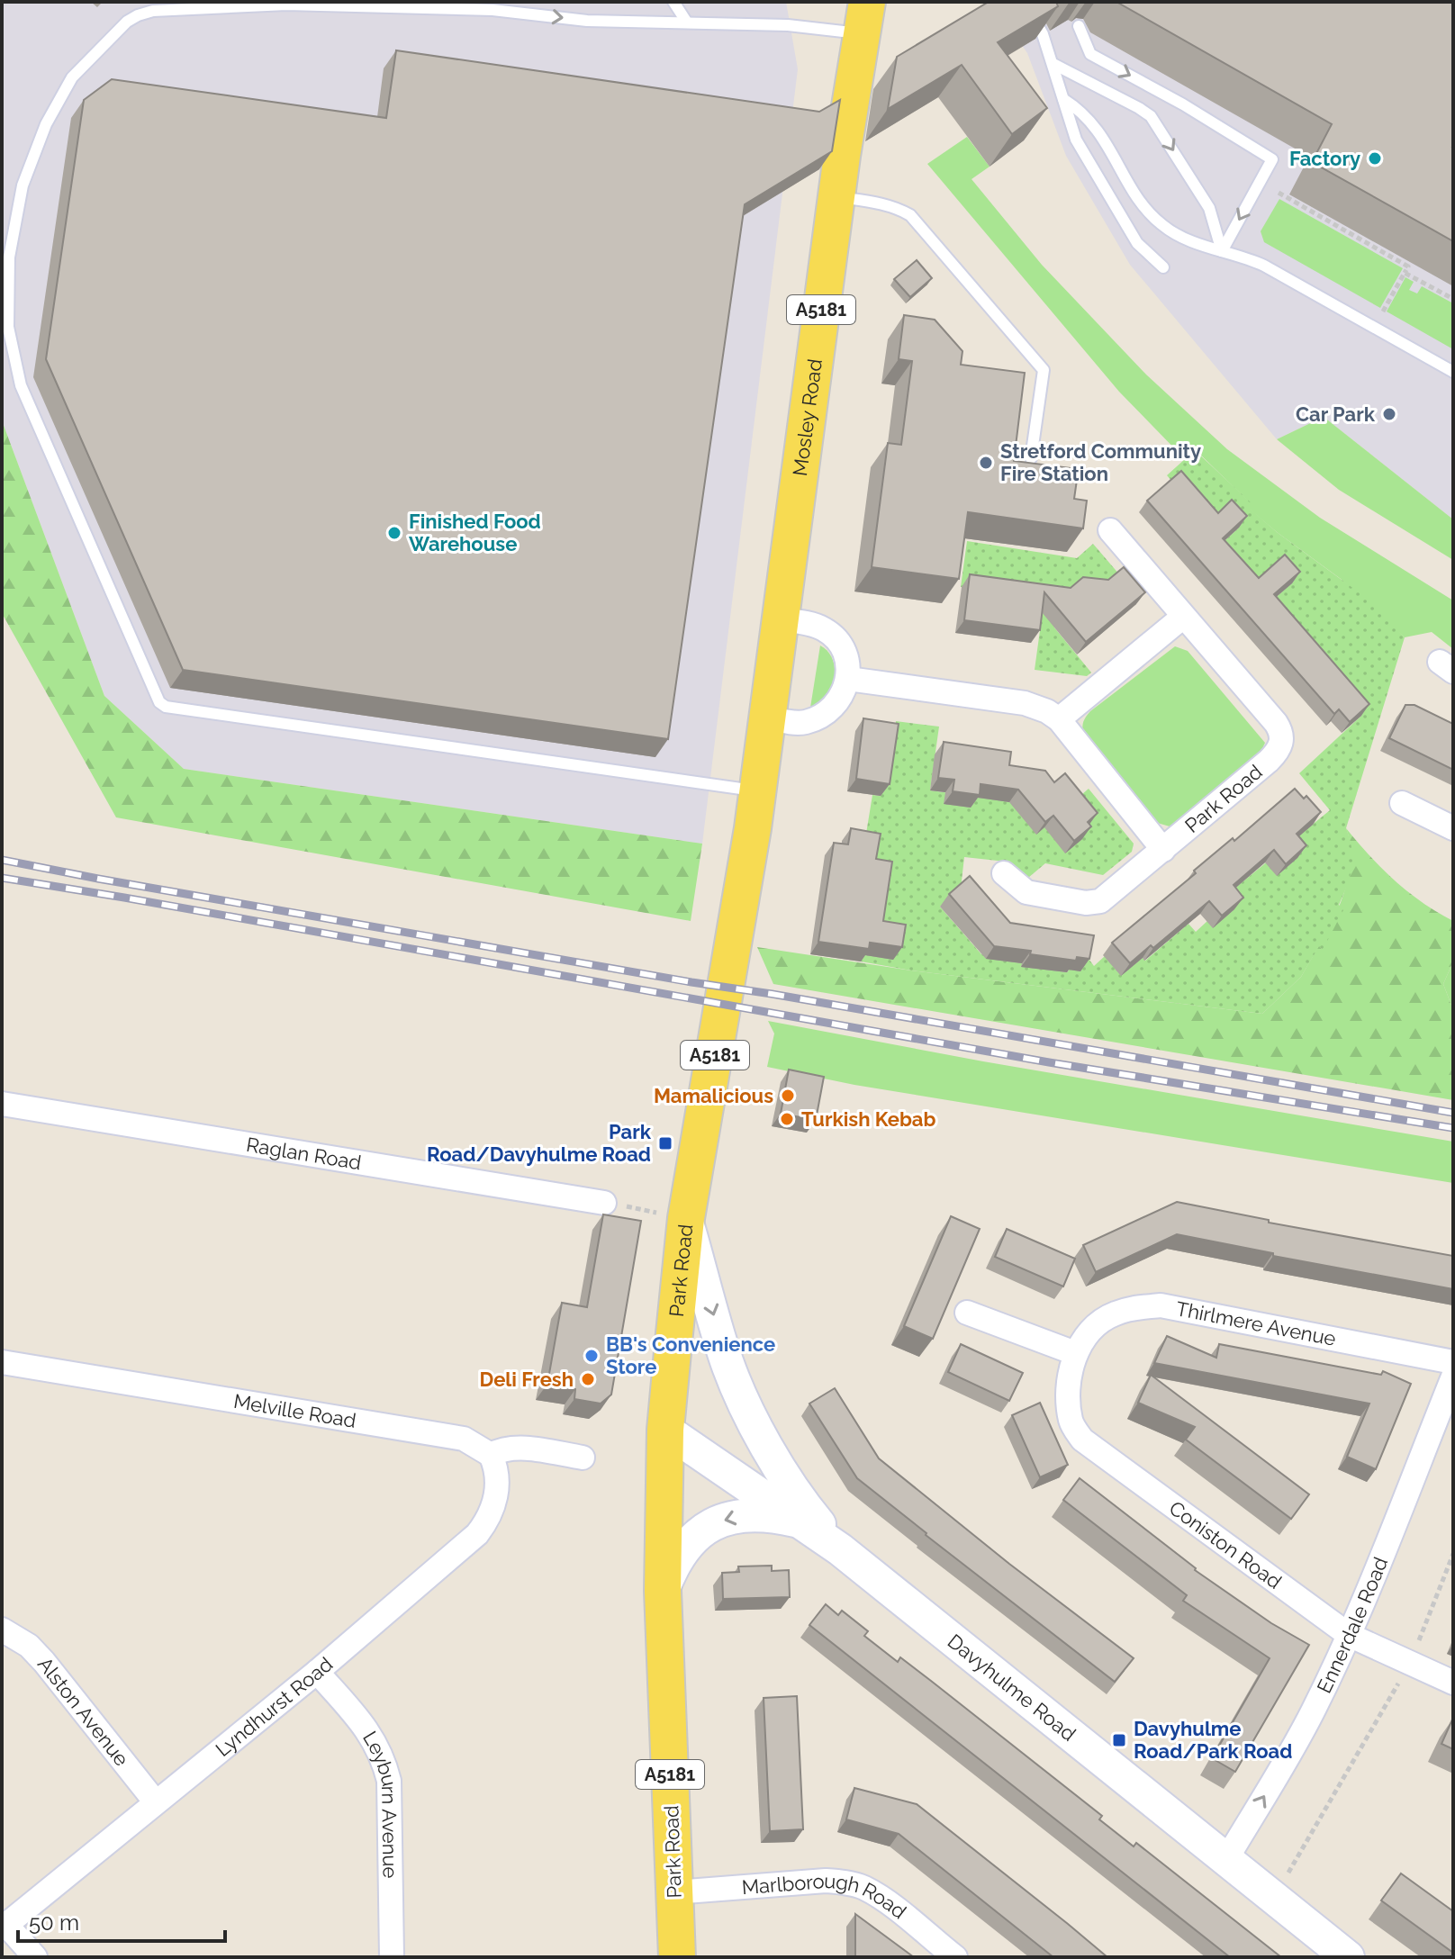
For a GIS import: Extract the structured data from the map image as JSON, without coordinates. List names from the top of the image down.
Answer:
{
  "streets": {
    "main road": ["A5181", "Mosley Road", "Park Road"],
    "street": [
      "Raglan Road",
      "Thirlmere Avenue",
      "Melville Road",
      "Coniston Road",
      "Ennerdale Road",
      "Davyhulme Road",
      "Lyndhurst Road",
      "Alston Avenue",
      "Leyburn Avenue",
      "Marlborough Road"
    ]
  },
  "crossings": [
    ["Mosley Road", "Park Road"],
    ["Park Road", "Davyhulme Road"],
    ["Park Road", "Marlborough Road"],
    ["Thirlmere Avenue", "Coniston Road"],
    ["Melville Road", "Lyndhurst Road"],
    ["Coniston Road", "Ennerdale Road"],
    ["Ennerdale Road", "Davyhulme Road"],
    ["Lyndhurst Road", "Alston Avenue"],
    ["Lyndhurst Road", "Leyburn Avenue"]
  ],
  "one_way": ["Ennerdale Road"],
  "places": {
    "other": [
      "Factory",
      "Car Park",
      "Stretford Community Fire Station",
      "Finished Food Warehouse",
      "Mamalicious",
      "Turkish Kebab",
      "BB's Convenience Store",
      "Deli Fresh"
    ],
    "transit": ["Park Road/Davyhulme Road", "Davyhulme Road/Park Road"]
  },
  "scale_bar": "50 m"
}
